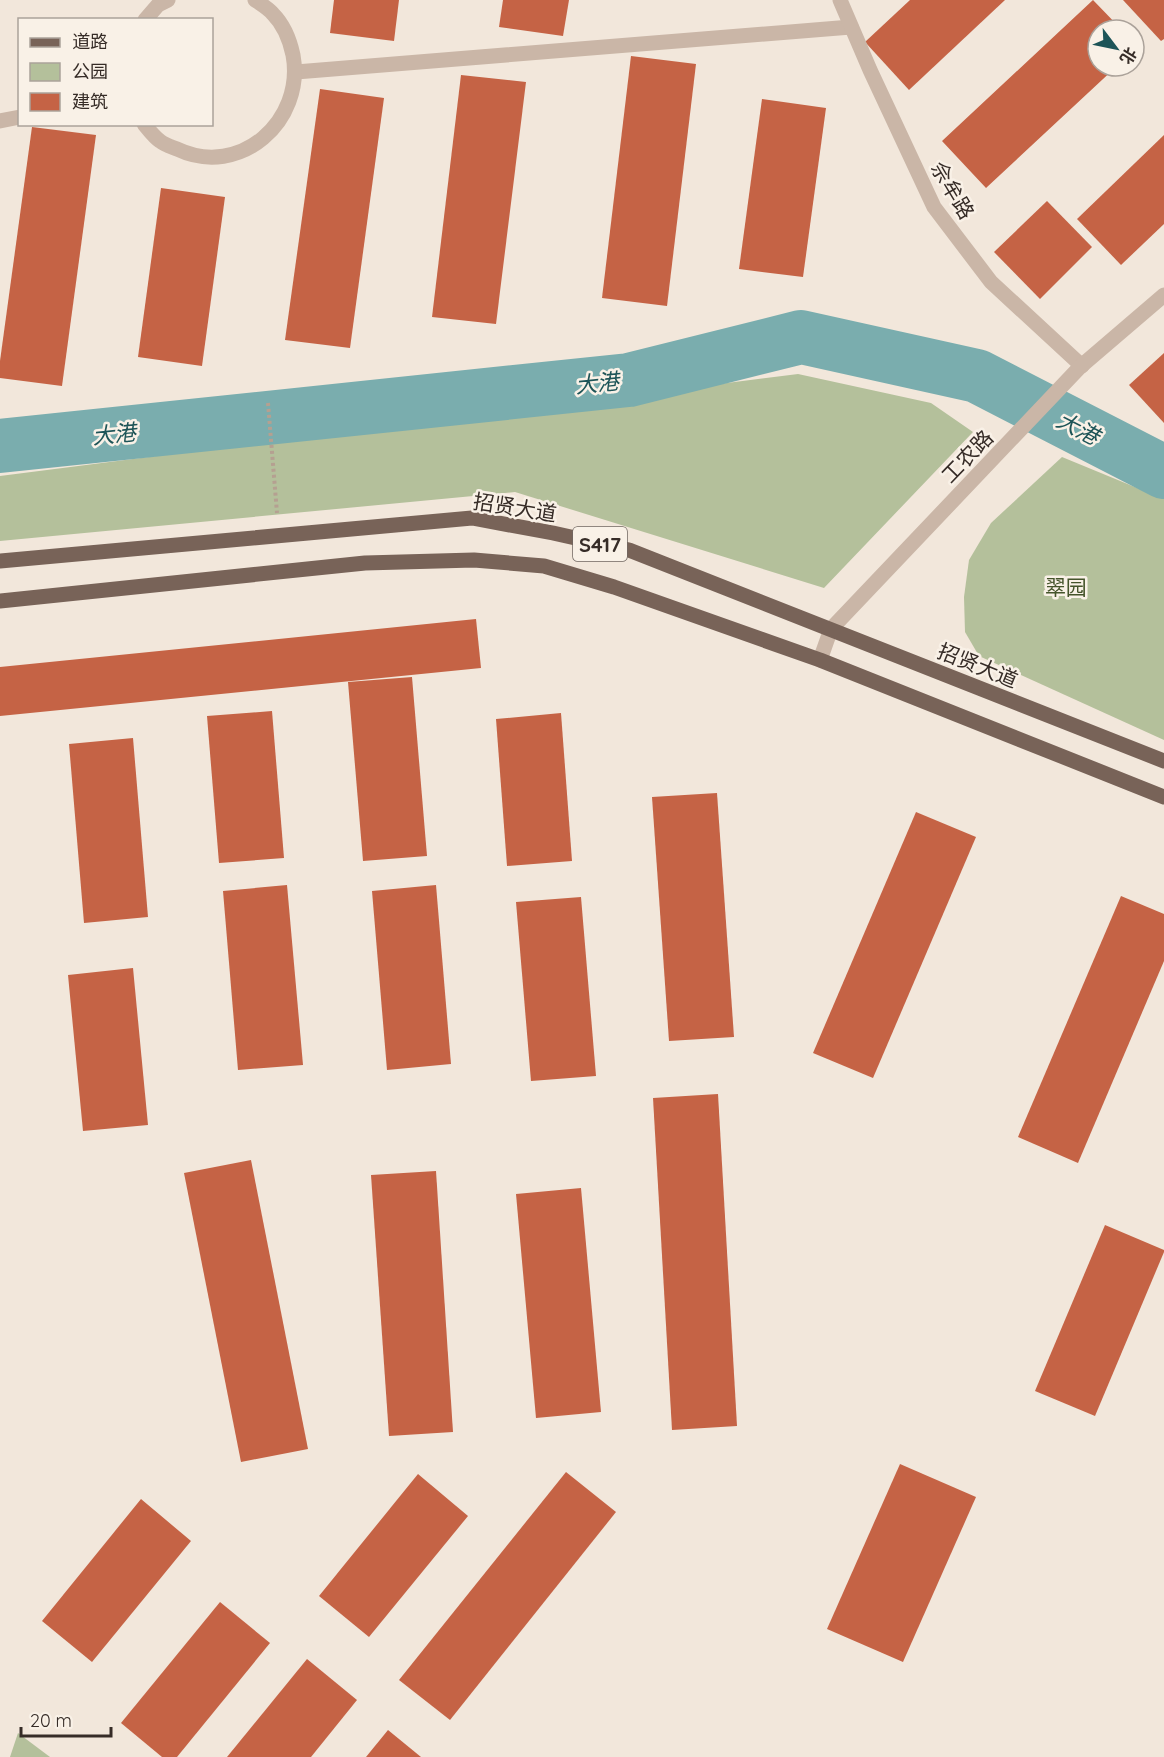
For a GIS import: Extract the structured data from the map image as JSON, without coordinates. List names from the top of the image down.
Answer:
{
  "streets": {
    "main road": ["招贤大道", "S417"],
    "street": ["佘牟路", "工农路"]
  },
  "crossings": [
    ["佘牟路", "工农路"],
    ["工农路", "招贤大道"],
    ["工农路", "S417"]
  ],
  "water": ["大港"],
  "parks": ["翠园"],
  "legend": ["道路", "公园", "建筑"],
  "scale_bar": "20 m",
  "north": "bottom right"
}
